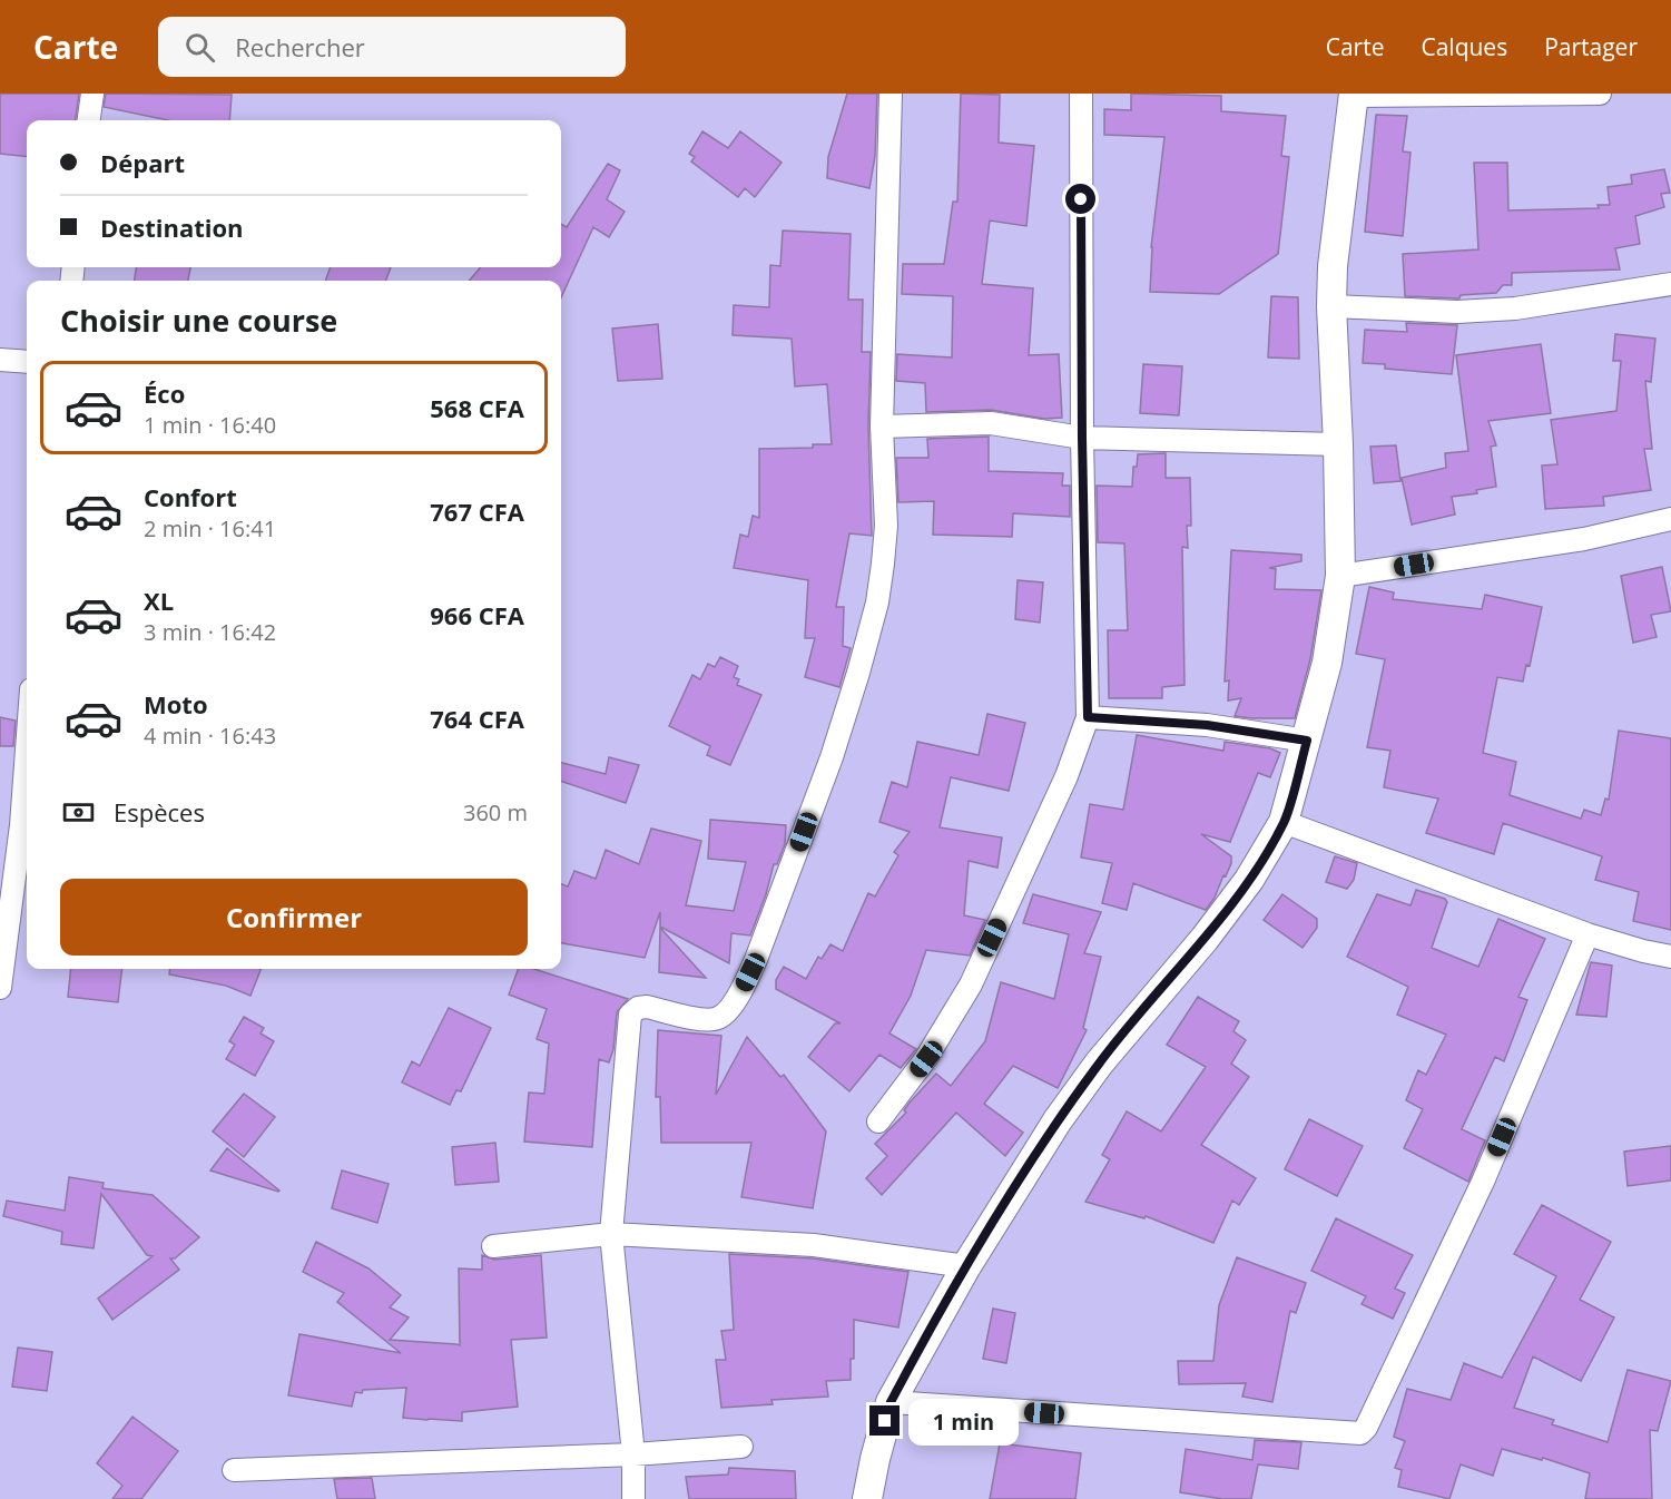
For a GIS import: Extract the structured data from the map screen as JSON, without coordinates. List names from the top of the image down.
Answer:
{
  "page": {
    "header": "Carte",
    "search": "Rechercher",
    "nav": ["Carte", "Calques", "Partager"],
    "banner": ["Départ", "Destination"],
    "heading": "Choisir une course",
    "list": [
      {
        "name": "Éco",
        "note": "1 min · 16:40",
        "value": "568 CFA"
      },
      {
        "name": "Confort",
        "note": "2 min · 16:41",
        "value": "767 CFA"
      },
      {
        "name": "XL",
        "note": "3 min · 16:42",
        "value": "966 CFA"
      },
      {
        "name": "Moto",
        "note": "4 min · 16:43",
        "value": "764 CFA"
      }
    ],
    "pay": ["Espèces", "360 m"],
    "buttons": "Confirmer",
    "bubble": "1 min"
  }
}
